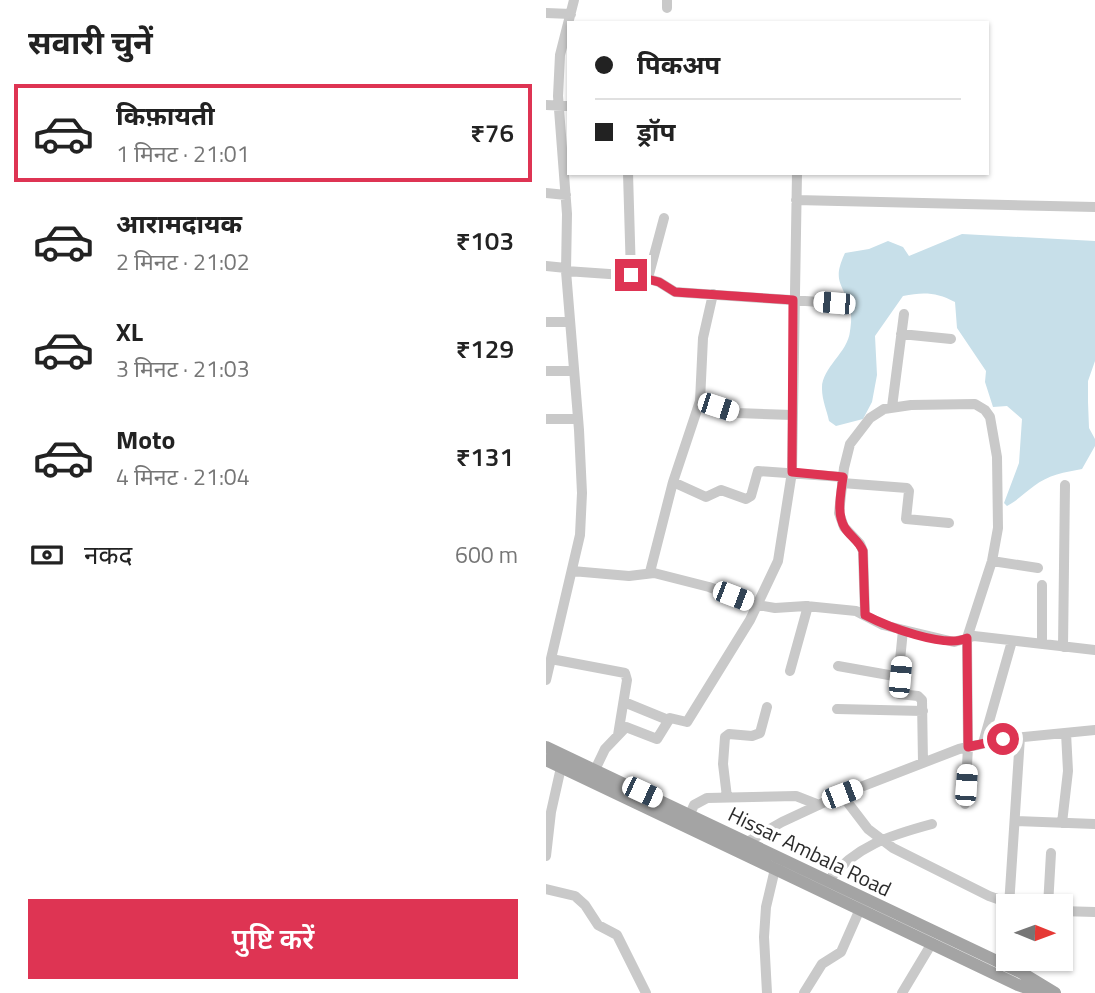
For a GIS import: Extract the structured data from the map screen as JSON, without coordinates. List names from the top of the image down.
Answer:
{
  "streets": {
    "main road": ["Hissar Ambala Road"]
  },
  "north": "right",
  "page": {
    "heading": "सवारी चुनें",
    "banner": ["पिकअप", "ड्रॉप"],
    "list": [
      {
        "name": "किफ़ायती",
        "note": "1 मिनट · 21:01",
        "value": "₹76"
      },
      {
        "name": "आरामदायक",
        "note": "2 मिनट · 21:02",
        "value": "₹103"
      },
      {
        "name": "XL",
        "note": "3 मिनट · 21:03",
        "value": "₹129"
      },
      {
        "name": "Moto",
        "note": "4 मिनट · 21:04",
        "value": "₹131"
      }
    ],
    "pay": ["नकद", "600 m"],
    "buttons": "पुष्टि करें"
  }
}
